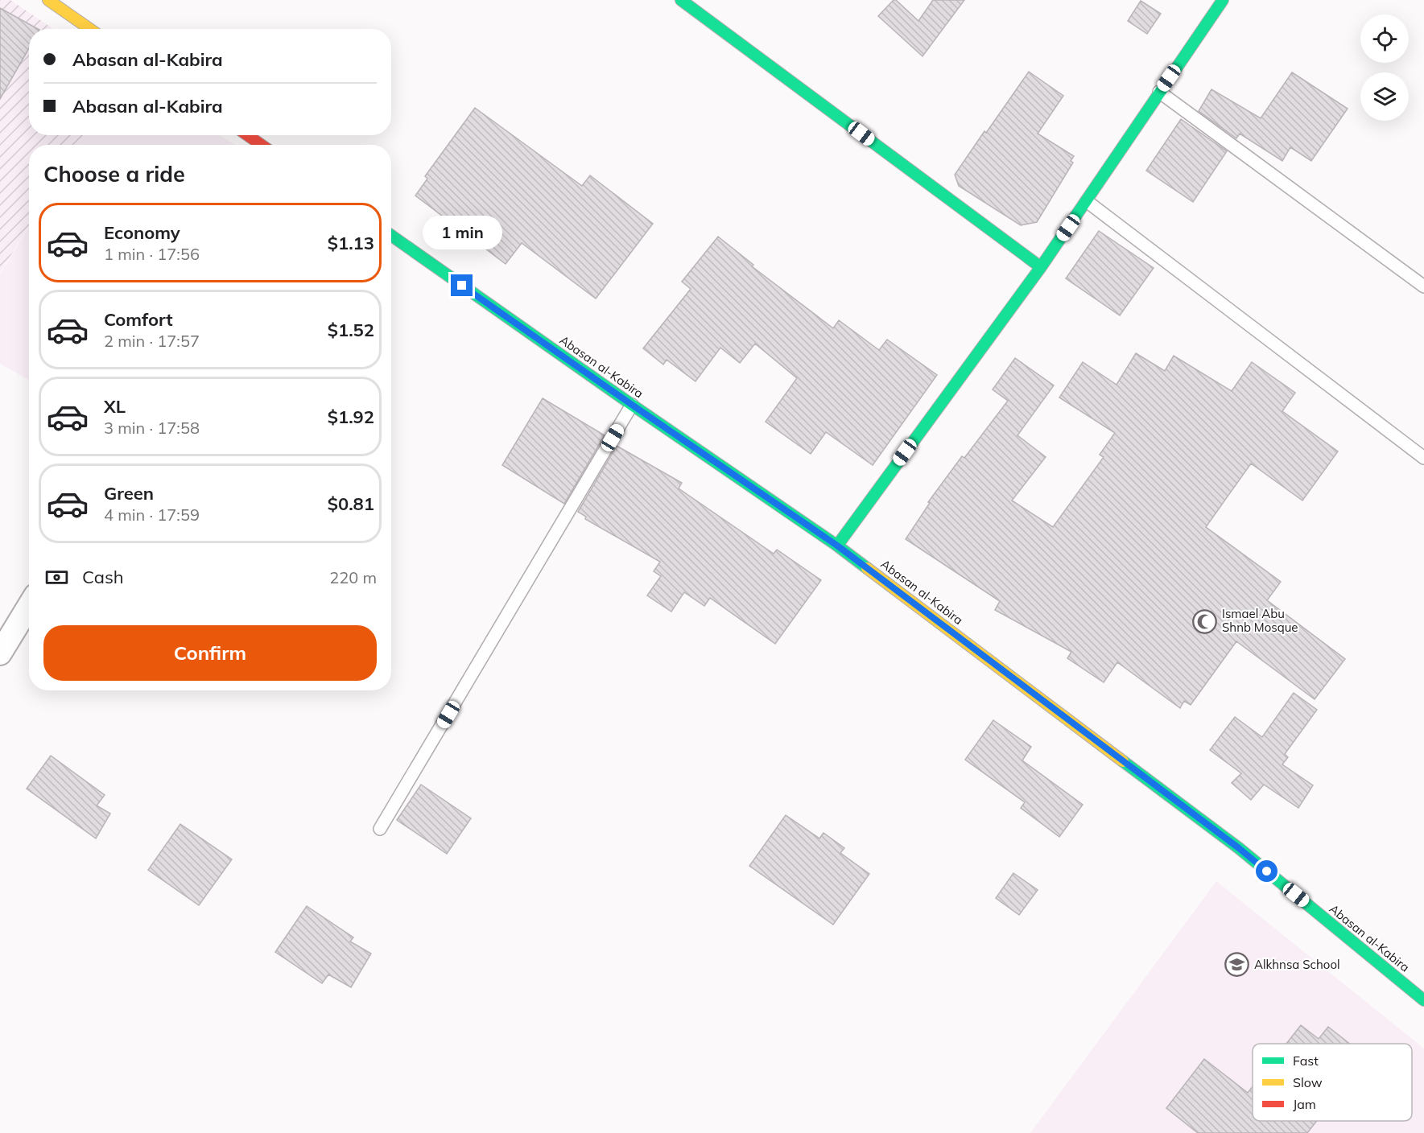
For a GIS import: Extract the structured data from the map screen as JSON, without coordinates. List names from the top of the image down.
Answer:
{
  "streets": {
    "main road": ["Abasan al-Kabira"]
  },
  "places": {
    "mosque": ["Ismael Abu Shnb Mosque"],
    "school or university": ["Alkhnsa School"]
  },
  "legend": ["Fast", "Slow", "Jam"],
  "page": {
    "banner": ["Abasan al-Kabira", "Abasan al-Kabira"],
    "heading": "Choose a ride",
    "list": [
      {
        "name": "Economy",
        "note": "1 min · 17:56",
        "value": "$1.13"
      },
      {
        "name": "Comfort",
        "note": "2 min · 17:57",
        "value": "$1.52"
      },
      {
        "name": "XL",
        "note": "3 min · 17:58",
        "value": "$1.92"
      },
      {
        "name": "Green",
        "note": "4 min · 17:59",
        "value": "$0.81"
      }
    ],
    "bubble": "1 min",
    "pay": ["Cash", "220 m"],
    "buttons": "Confirm"
  }
}
